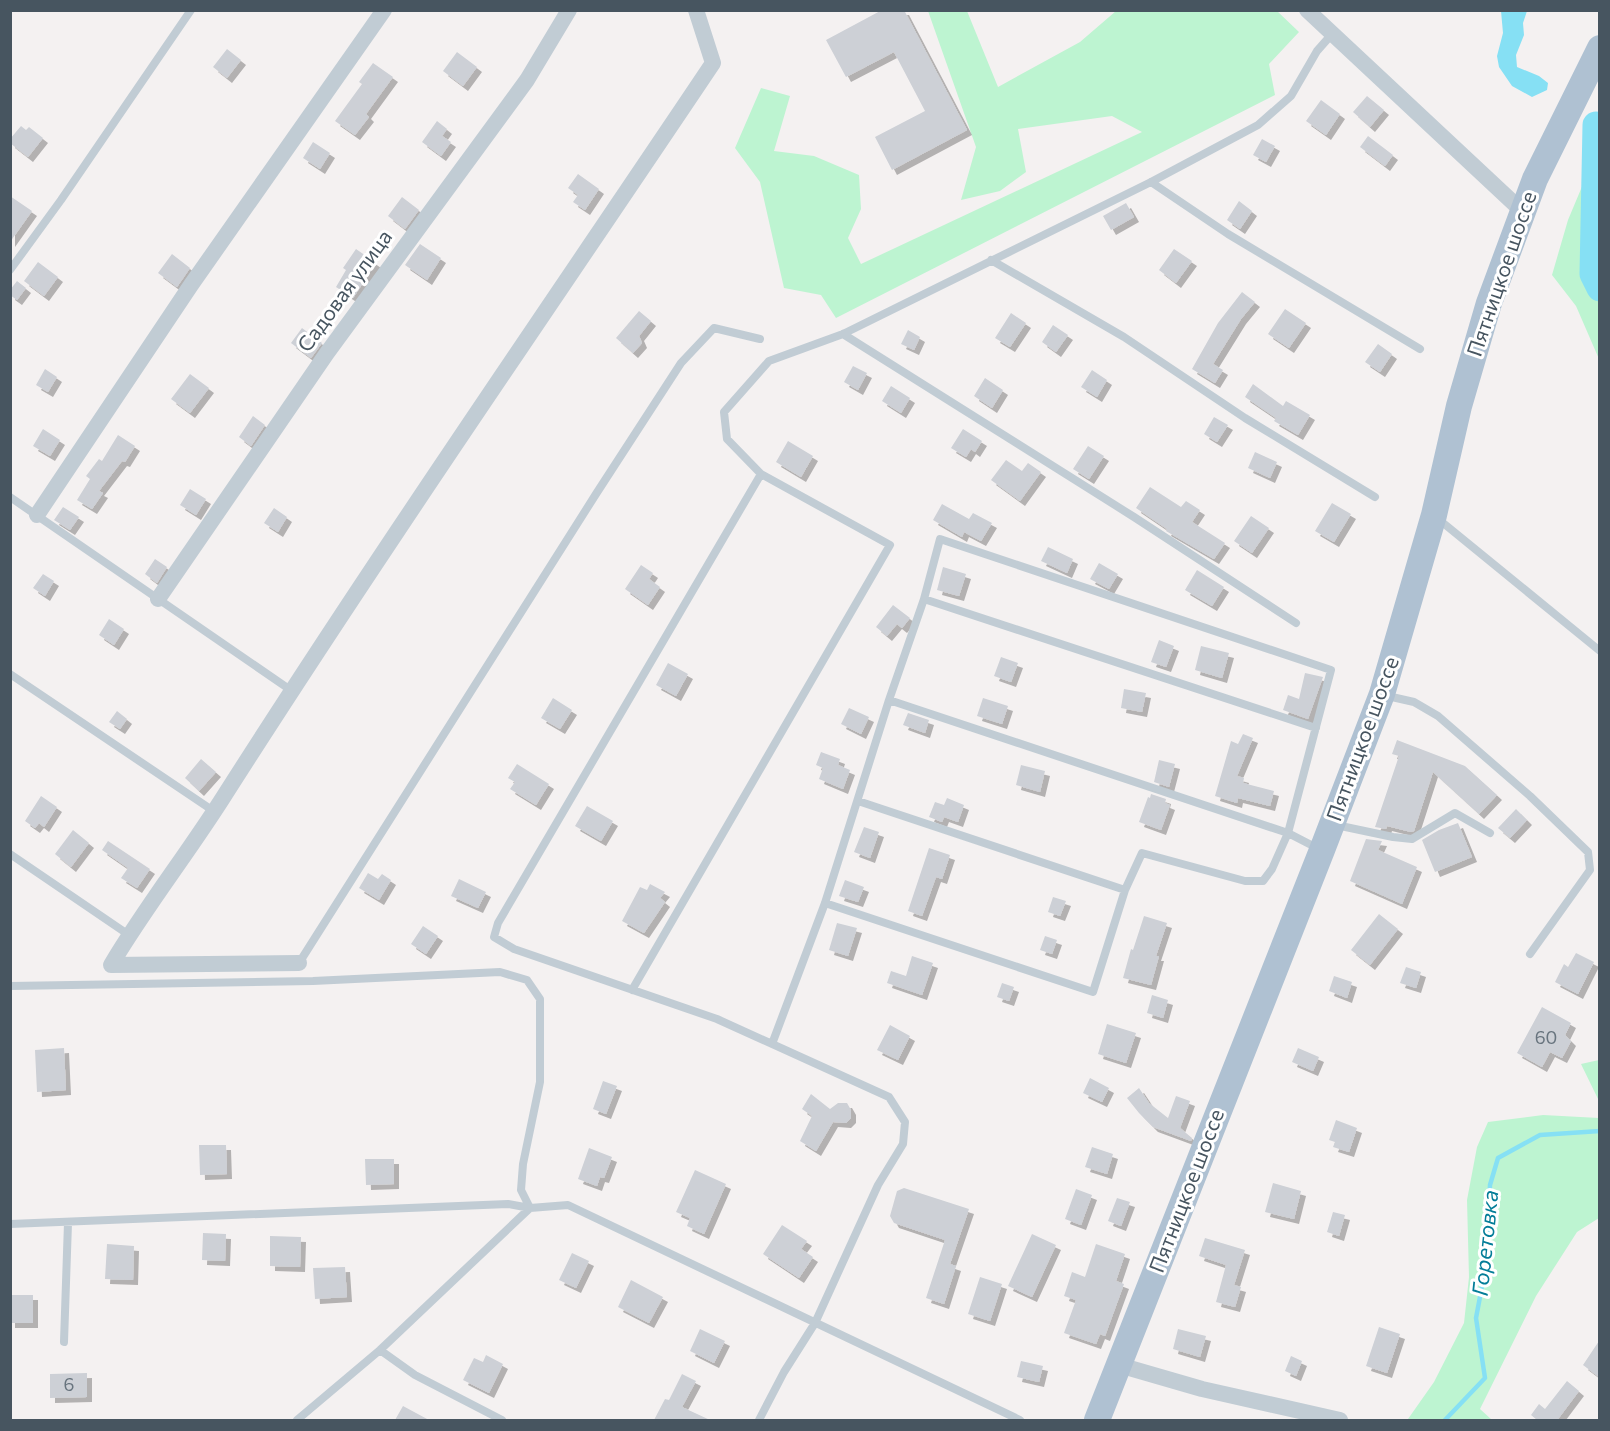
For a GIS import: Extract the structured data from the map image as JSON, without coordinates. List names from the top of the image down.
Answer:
{
  "streets": {
    "main road": ["Пятницкое шоссе"],
    "street": ["Садовая улица"]
  },
  "water": ["Горетовка"],
  "house_numbers": ["60", "6"]
}
